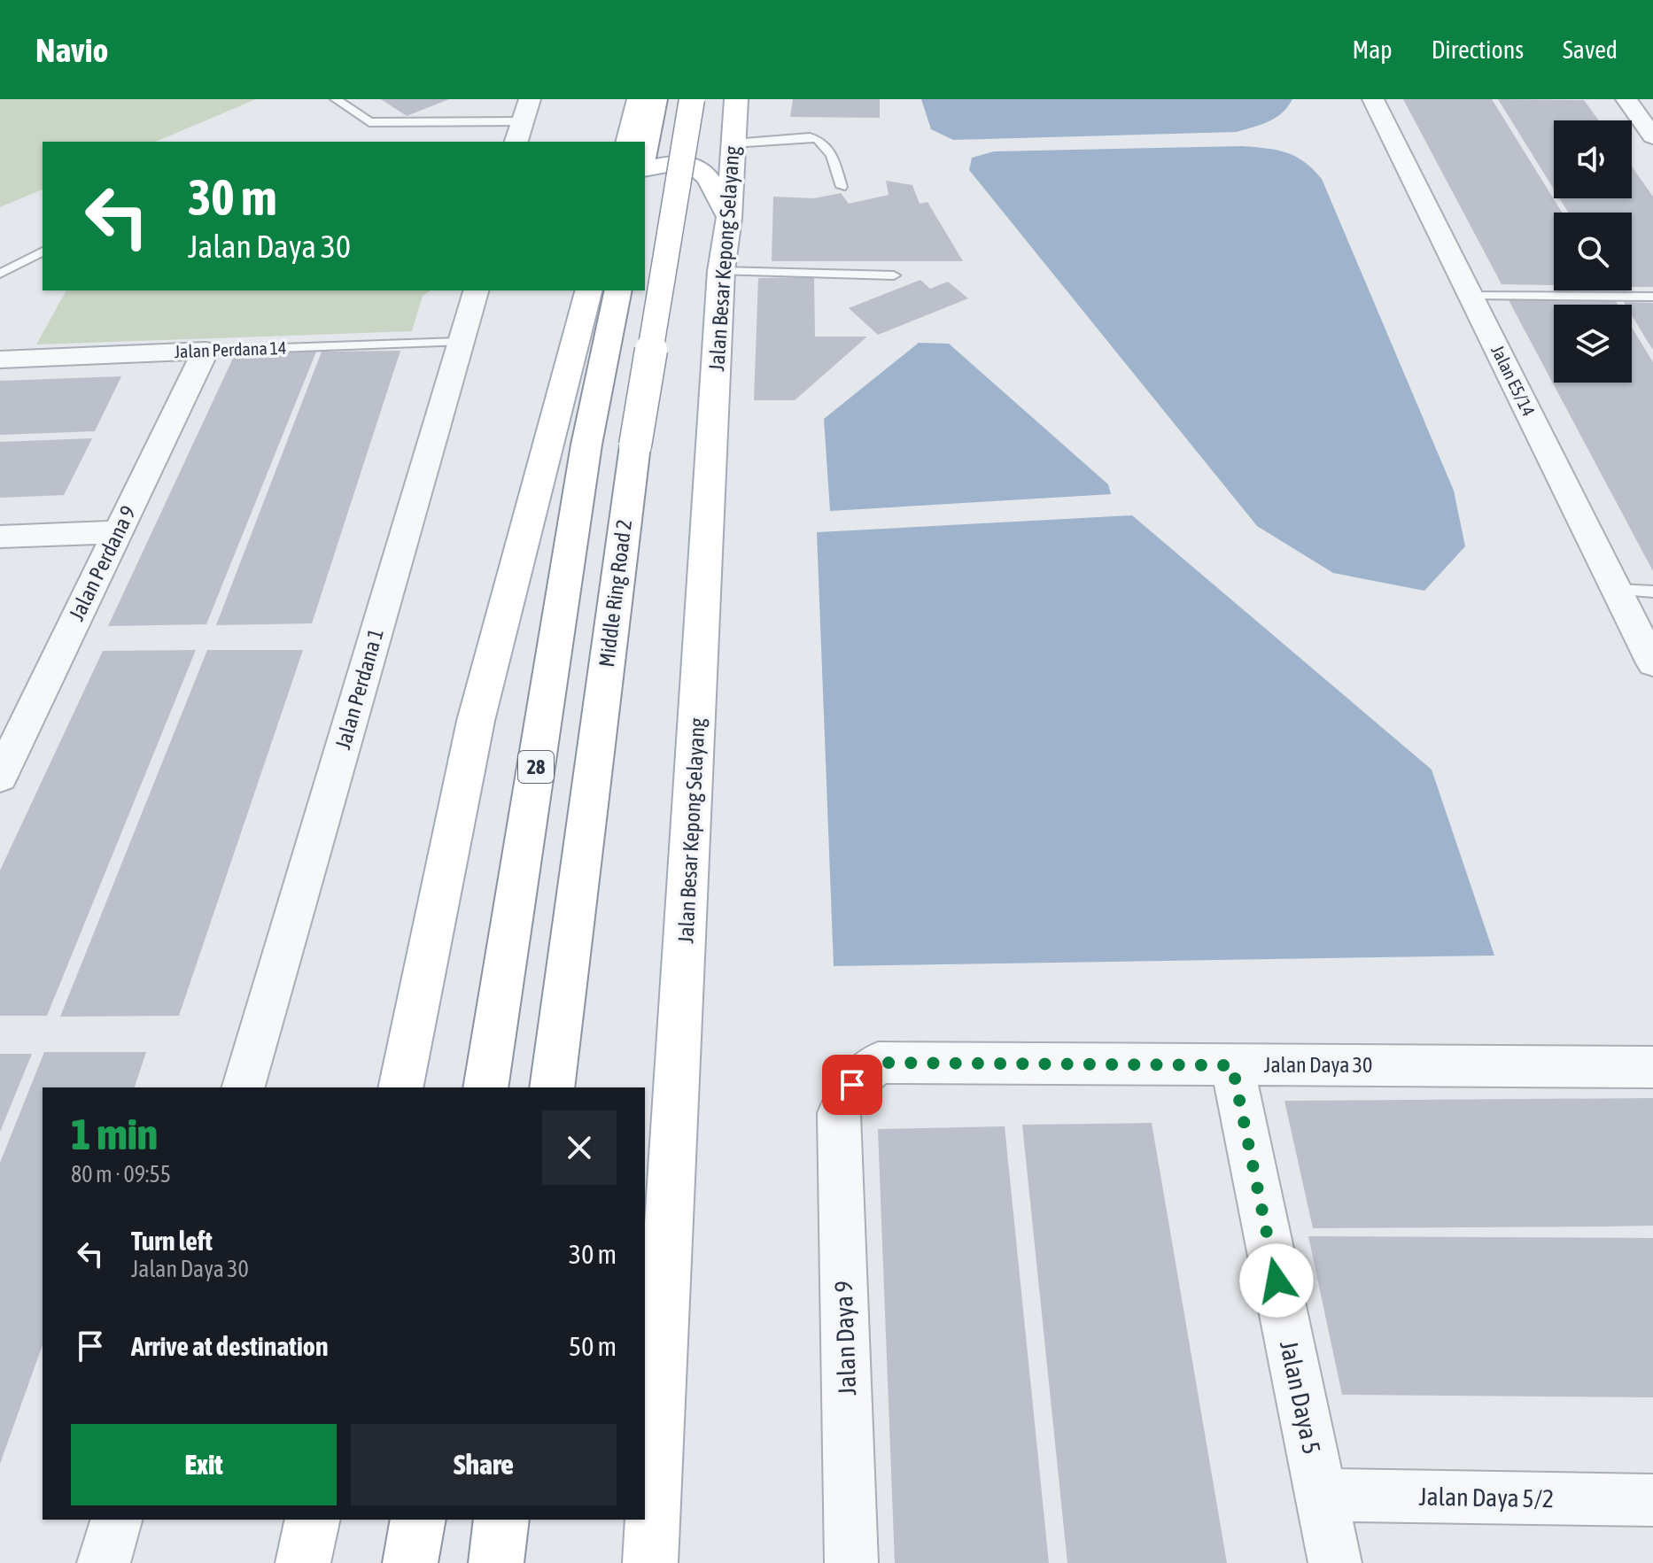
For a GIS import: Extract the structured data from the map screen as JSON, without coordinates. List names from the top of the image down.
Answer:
{
  "streets": {
    "main road": ["Jalan Besar Kepong Selayang", "Middle Ring Road 2", "28"],
    "street": [
      "Jalan Perdana 14",
      "Jalan E5/14",
      "Jalan Perdana 9",
      "Jalan Perdana 1",
      "Jalan Daya 30",
      "Jalan Daya 9",
      "Jalan Daya 5",
      "Jalan Daya 5/2"
    ]
  },
  "crossings": [
    ["Jalan Perdana 14", "Jalan Perdana 9"],
    ["Jalan Perdana 14", "Jalan Perdana 1"],
    ["Jalan Daya 30", "Jalan Daya 9"],
    ["Jalan Daya 30", "Jalan Daya 5"],
    ["Jalan Daya 5", "Jalan Daya 5/2"]
  ],
  "page": {
    "header": "Navio",
    "nav": ["Map", "Directions", "Saved"],
    "turn": ["30 m", "Jalan Daya 30"],
    "heading": ["1 min", "80 m · 09:55"],
    "list": [
      {
        "name": "Turn left",
        "note": "Jalan Daya 30",
        "value": "30 m"
      },
      {
        "name": "Arrive at destination",
        "value": "50 m"
      }
    ],
    "buttons": ["Exit", "Share"]
  }
}
